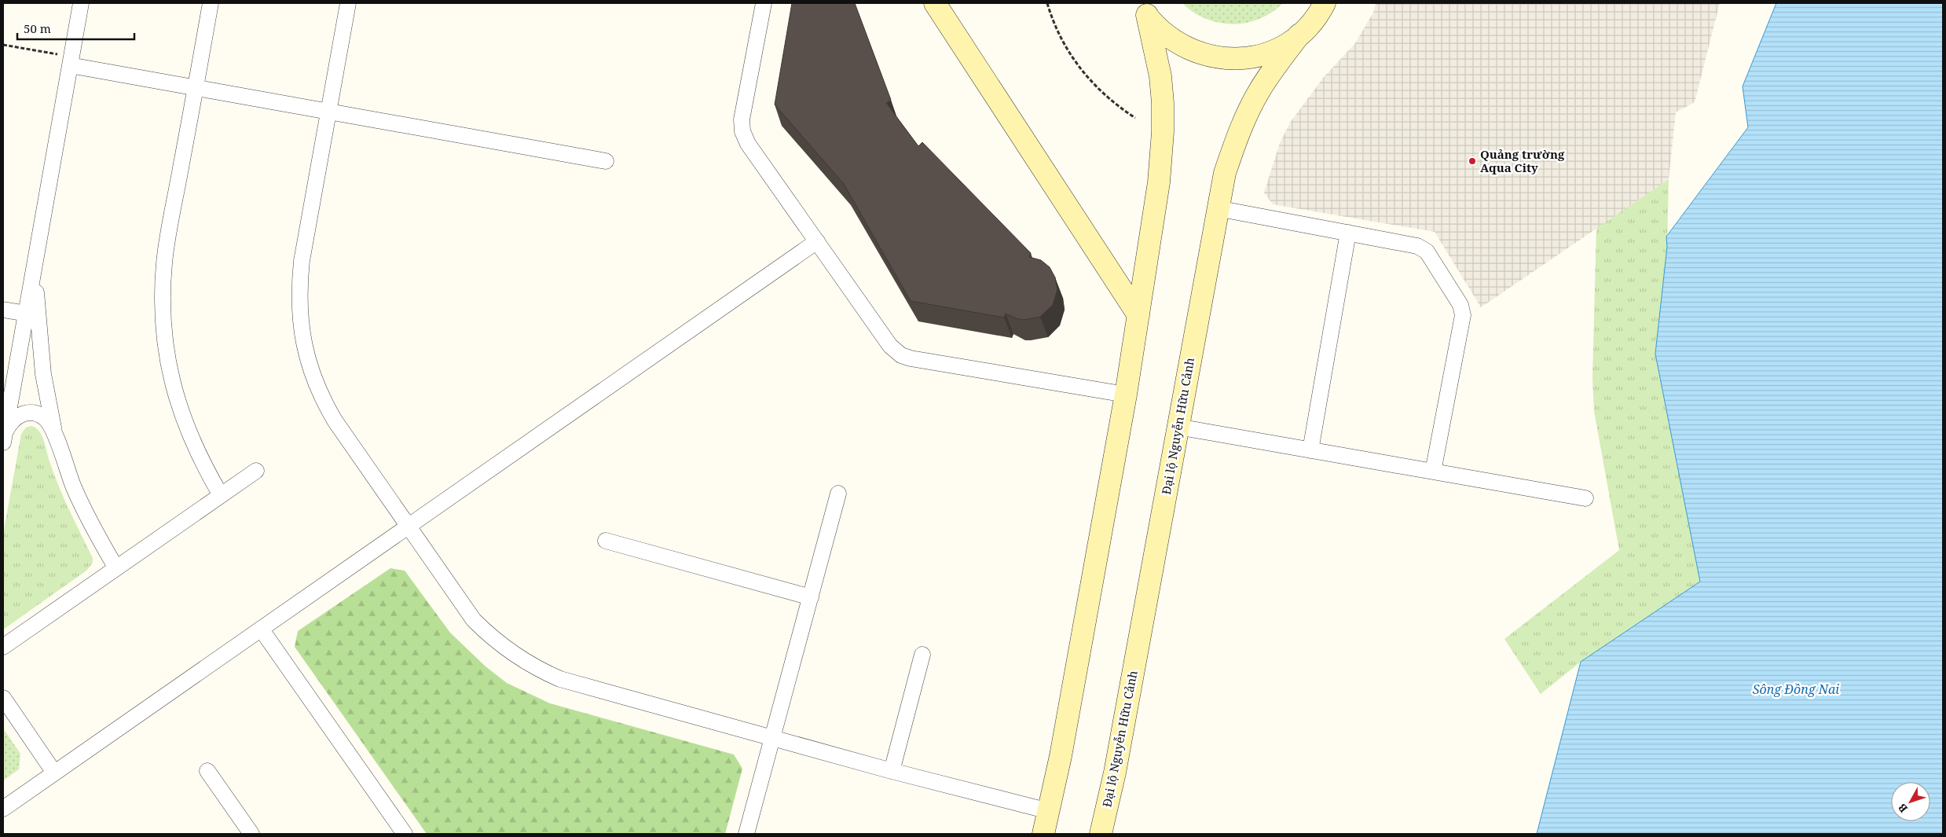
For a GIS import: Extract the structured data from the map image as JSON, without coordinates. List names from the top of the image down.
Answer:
{
  "streets": {
    "main road": ["Đại lộ Nguyễn Hữu Cảnh"]
  },
  "water": ["Sông Đồng Nai"],
  "places": ["Quảng trường Aqua City"],
  "scale_bar": "50 m",
  "north": "bottom left"
}
